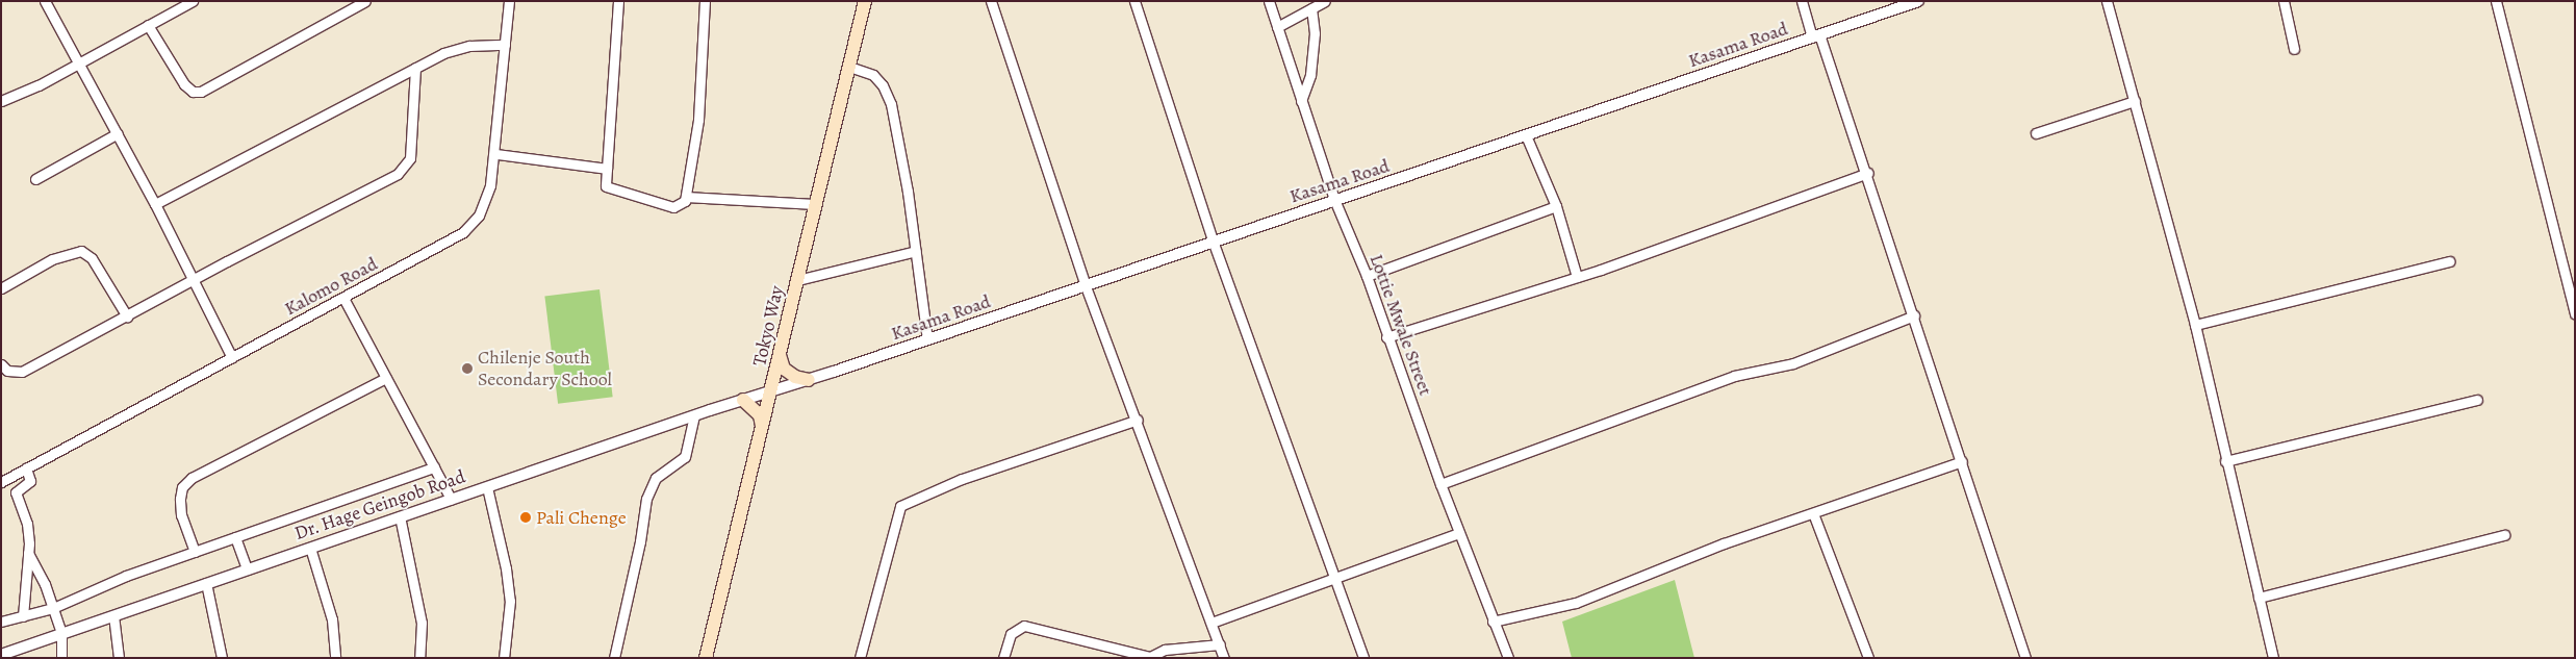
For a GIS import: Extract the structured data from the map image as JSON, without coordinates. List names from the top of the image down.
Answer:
{
  "streets": {
    "main road": ["Tokyo Way"],
    "street": [
      "Kasama Road",
      "Kalomo Road",
      "Lottie Mwale Street",
      "Dr. Hage Geingob Road"
    ]
  },
  "crossings": [
    ["Kasama Road", "Lottie Mwale Street"],
    ["Kasama Road", "Tokyo Way"],
    ["Kasama Road", "Dr. Hage Geingob Road"],
    ["Tokyo Way", "Dr. Hage Geingob Road"]
  ],
  "places": ["Chilenje South Secondary School", "Pali Chenge"]
}
